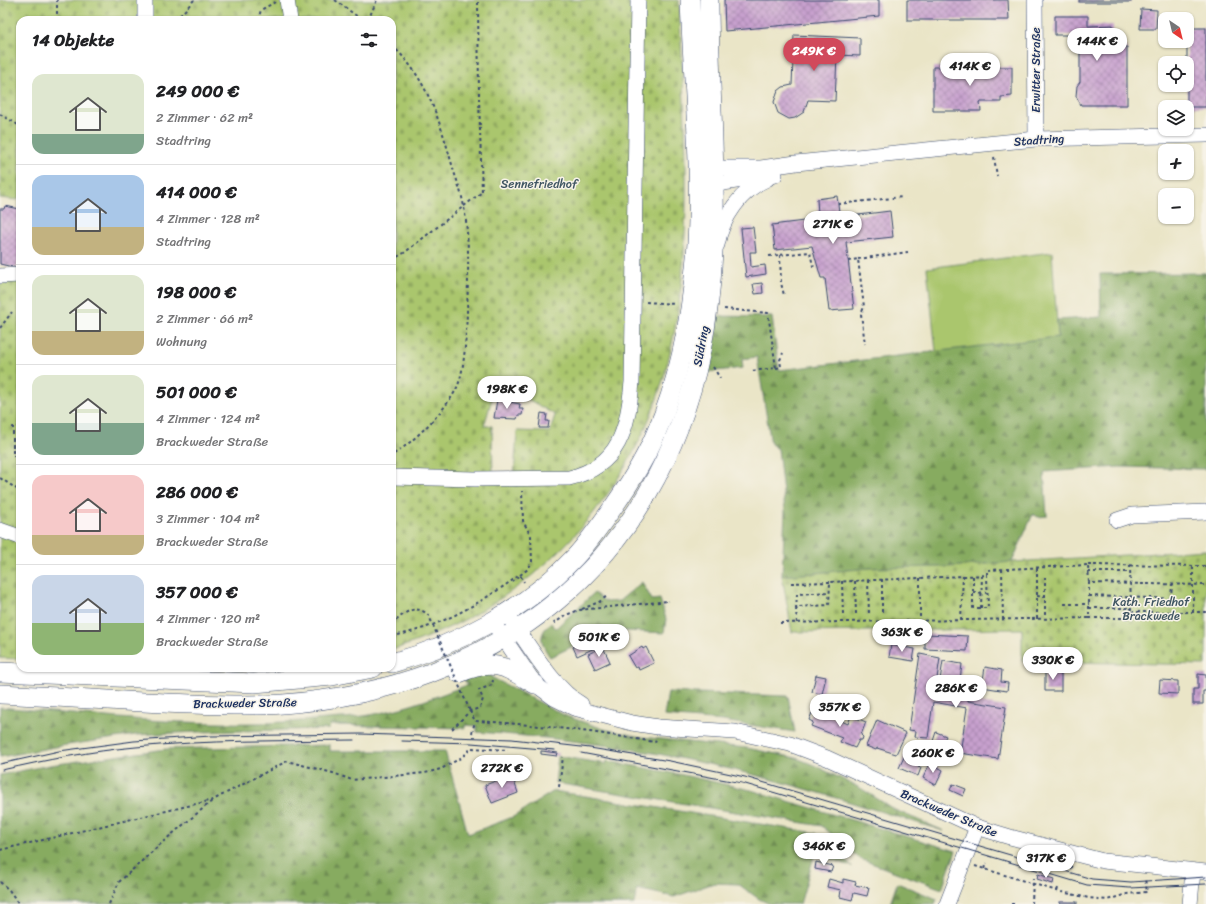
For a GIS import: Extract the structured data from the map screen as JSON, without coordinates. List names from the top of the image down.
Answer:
{
  "streets": {
    "main road": ["Südring", "Brackweder Straße"],
    "street": ["Erwitter Straße", "Stadtring"]
  },
  "crossings": [
    ["Erwitter Straße", "Stadtring"],
    ["Stadtring", "Südring"],
    ["Südring", "Brackweder Straße"]
  ],
  "parks": ["Sennefriedhof", "Kath. Friedhof Brackwede"],
  "north": "bottom right",
  "page": {
    "map_buttons": ["+", "−"],
    "heading": "14 Objekte",
    "price": [
      "144K €",
      "249K €",
      "414K €",
      "271K €",
      "198K €",
      "363K €",
      "501K €",
      "330K €",
      "286K €",
      "357K €",
      "260K €",
      "272K €",
      "346K €",
      "317K €"
    ],
    "list": [
      {
        "name": "249 000 €",
        "note": "2 Zimmer · 62 m² · Stadtring"
      },
      {
        "name": "414 000 €",
        "note": "4 Zimmer · 128 m² · Stadtring"
      },
      {
        "name": "198 000 €",
        "note": "2 Zimmer · 66 m² · Wohnung"
      },
      {
        "name": "501 000 €",
        "note": "4 Zimmer · 124 m² · Brackweder Straße"
      },
      {
        "name": "286 000 €",
        "note": "3 Zimmer · 104 m² · Brackweder Straße"
      },
      {
        "name": "357 000 €",
        "note": "4 Zimmer · 120 m² · Brackweder Straße"
      }
    ]
  }
}
